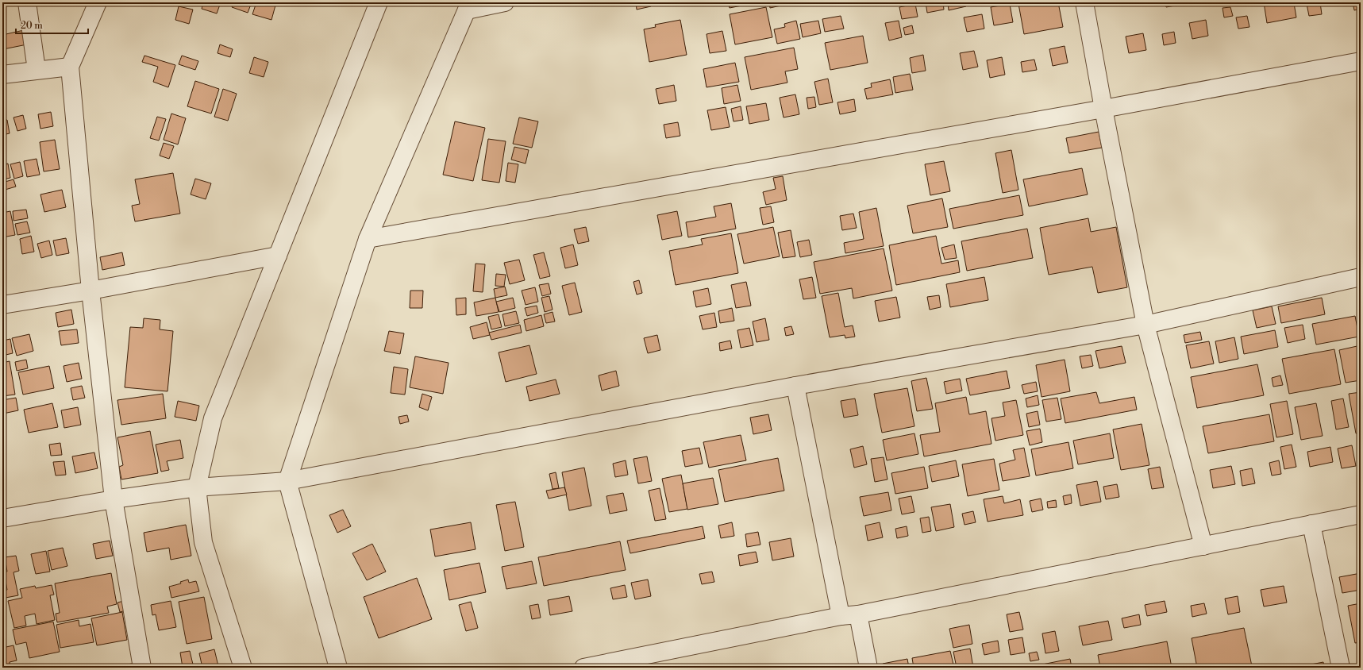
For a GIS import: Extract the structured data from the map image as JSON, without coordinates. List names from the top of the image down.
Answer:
{
  "scale_bar": "20 m"
}
